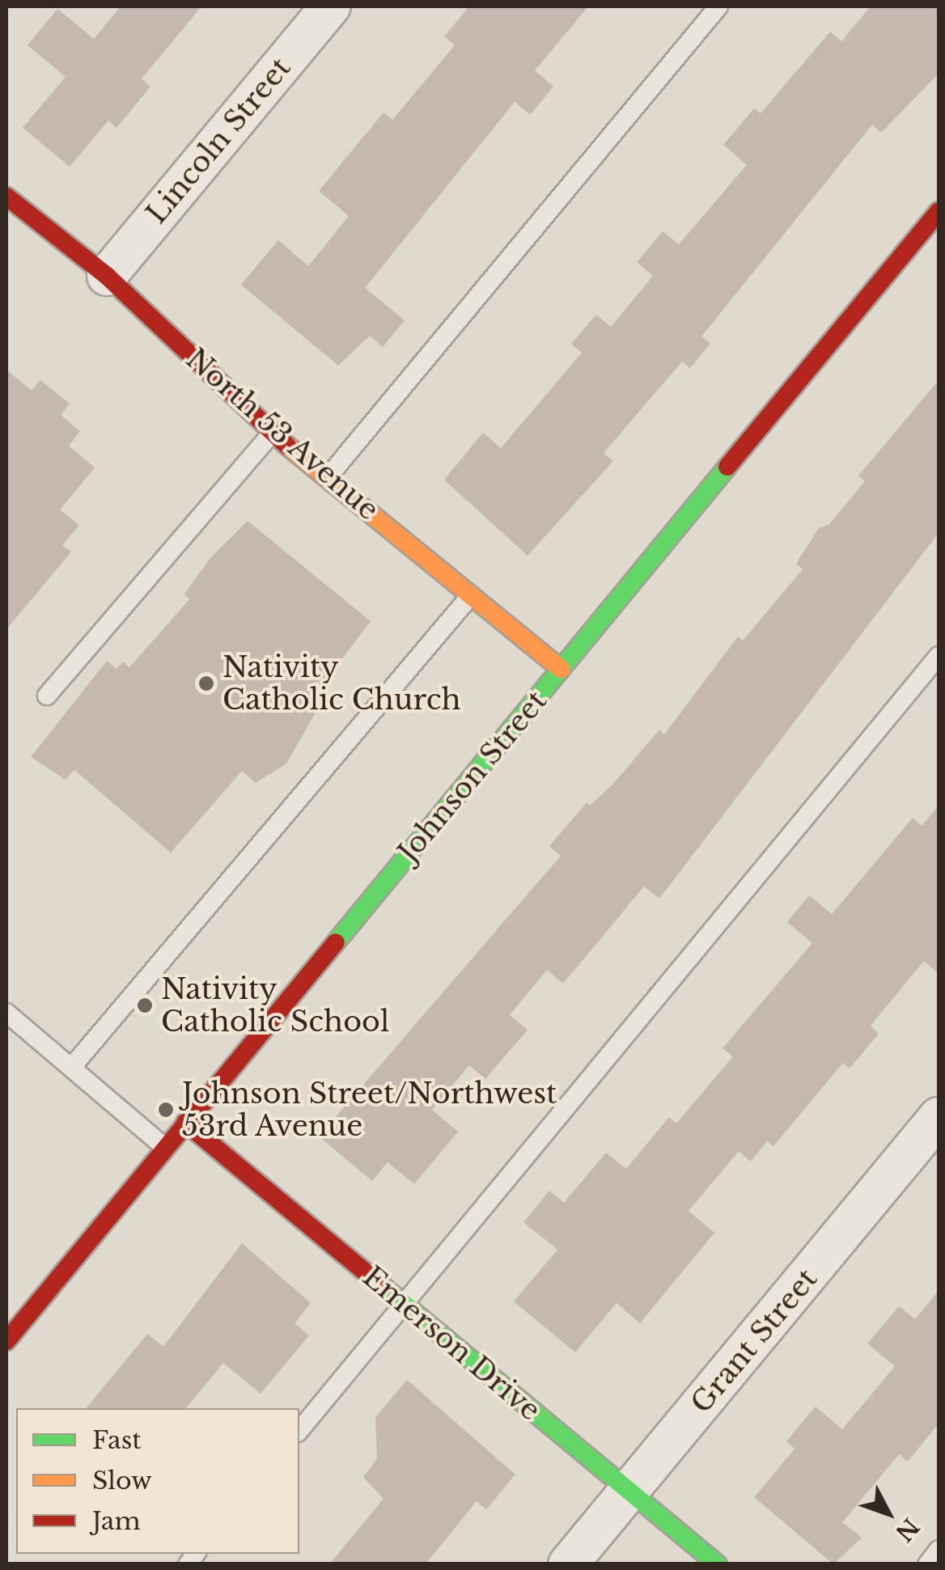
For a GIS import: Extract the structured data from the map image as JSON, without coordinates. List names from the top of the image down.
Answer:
{
  "streets": {
    "street": [
      "Lincoln Street",
      "North 53 Avenue",
      "Johnson Street",
      "Grant Street",
      "Emerson Drive"
    ]
  },
  "crossings": [
    ["Lincoln Street", "North 53 Avenue"],
    ["North 53 Avenue", "Johnson Street"],
    ["Johnson Street", "Emerson Drive"],
    ["Grant Street", "Emerson Drive"]
  ],
  "places": ["Nativity Catholic Church", "Nativity Catholic School", "Johnson Street/Northwest 53rd Avenue"],
  "legend": ["Fast", "Slow", "Jam"],
  "north": "bottom right"
}
